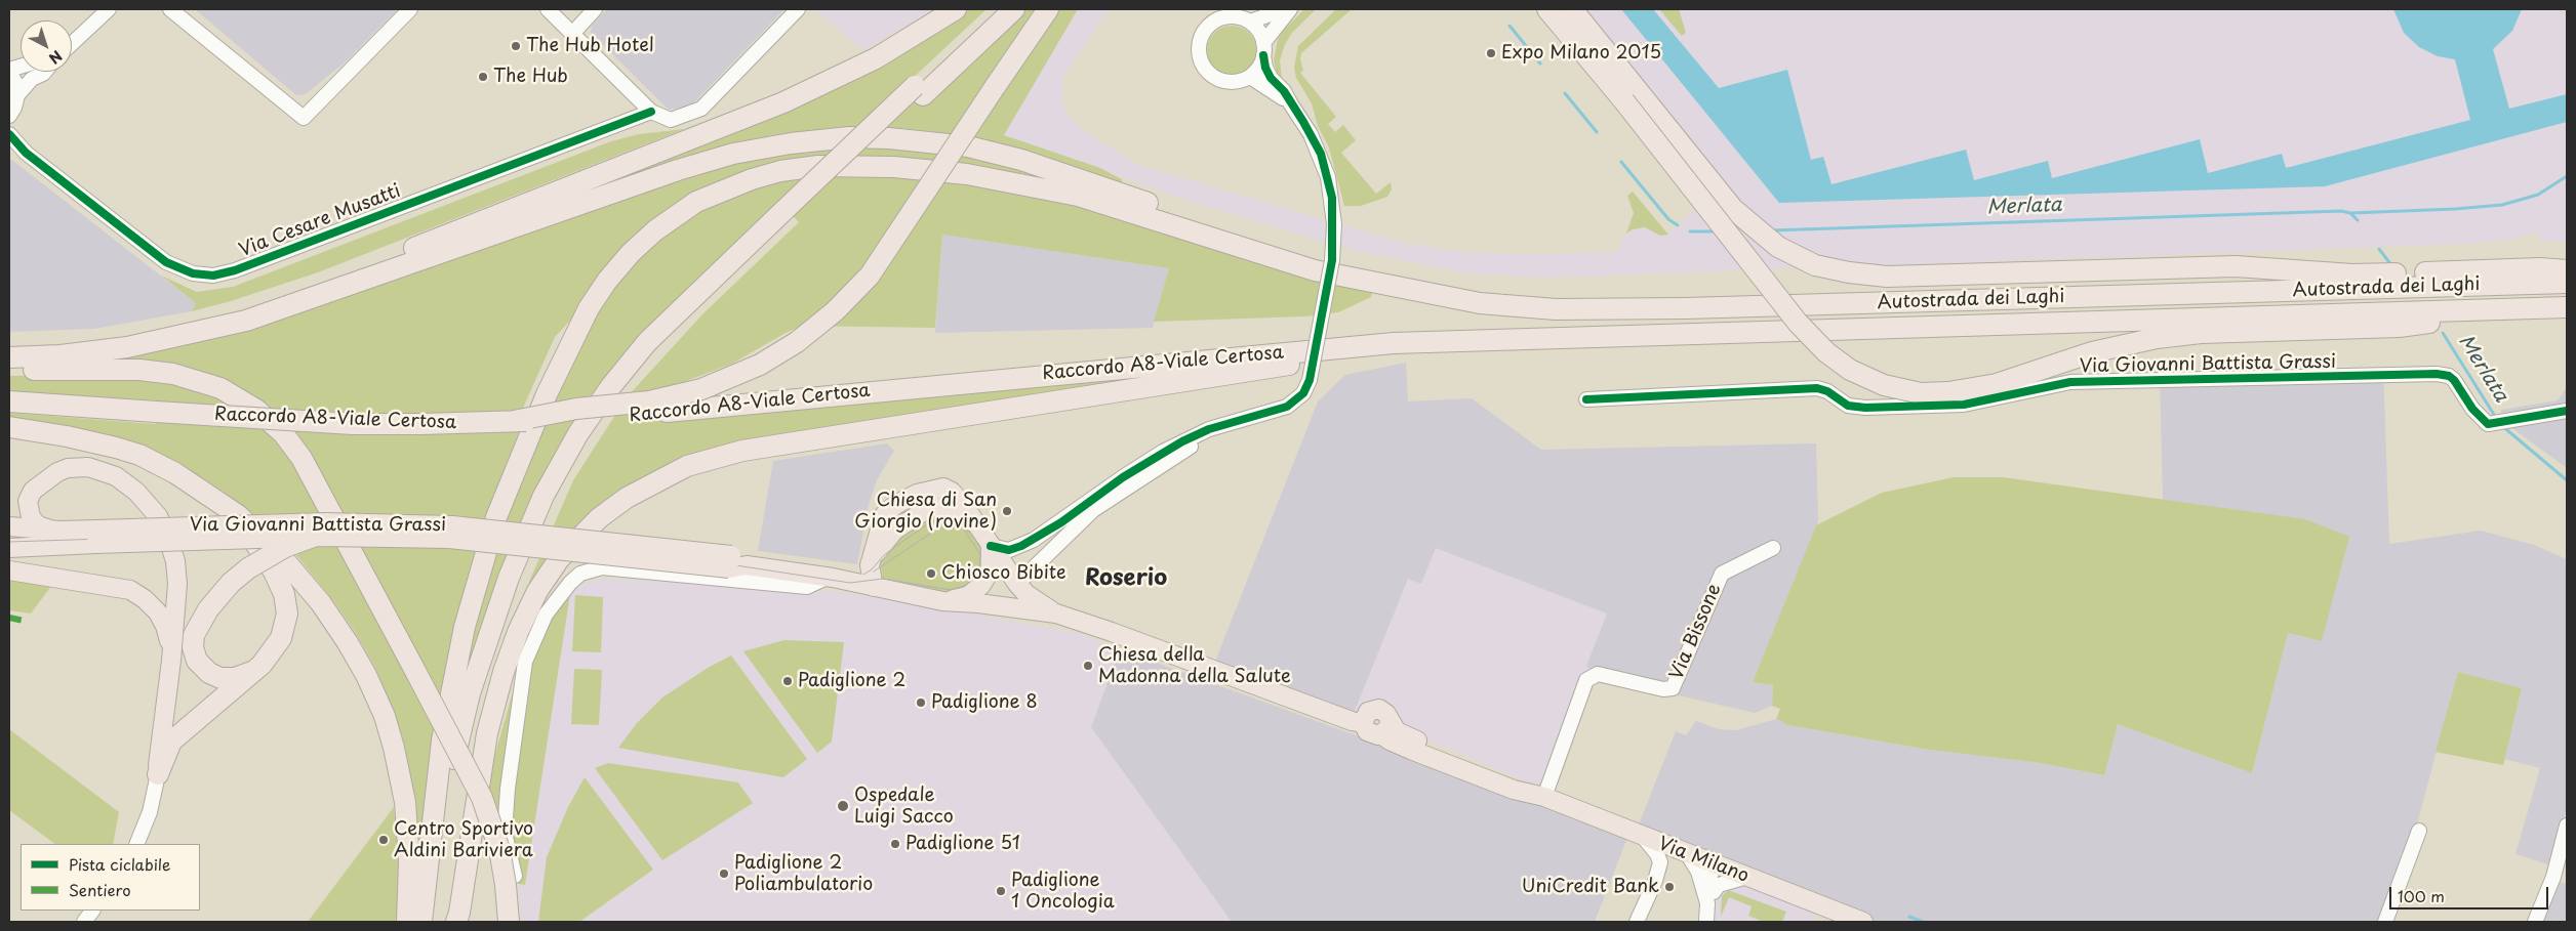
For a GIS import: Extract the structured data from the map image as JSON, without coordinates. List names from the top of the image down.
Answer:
{
  "streets": {
    "highway": ["Autostrada dei Laghi", "Raccordo A8-Viale Certosa"],
    "main road": ["Via Giovanni Battista Grassi", "Via Milano"],
    "street": ["Via Cesare Musatti", "Via Bissone"]
  },
  "crossings": [
    ["Autostrada dei Laghi", "Raccordo A8-Viale Certosa"],
    ["Via Giovanni Battista Grassi", "Via Milano"],
    ["Via Bissone", "Via Milano"]
  ],
  "districts": ["Roserio"],
  "water": ["Merlata"],
  "places": [
    "The Hub Hotel",
    "Expo Milano 2015",
    "The Hub",
    "Chiesa di San Giorgio (rovine)",
    "Chiosco Bibite",
    "Chiesa della Madonna della Salute",
    "Padiglione 2",
    "Padiglione 8",
    "Ospedale Luigi Sacco",
    "Centro Sportivo Aldini Bariviera",
    "Padiglione 51",
    "Padiglione 2 Poliambulatorio",
    "UniCredit Bank",
    "Padiglione 1 Oncologia"
  ],
  "legend": ["Pista ciclabile", "Sentiero"],
  "scale_bar": "100 m",
  "north": "bottom right"
}
